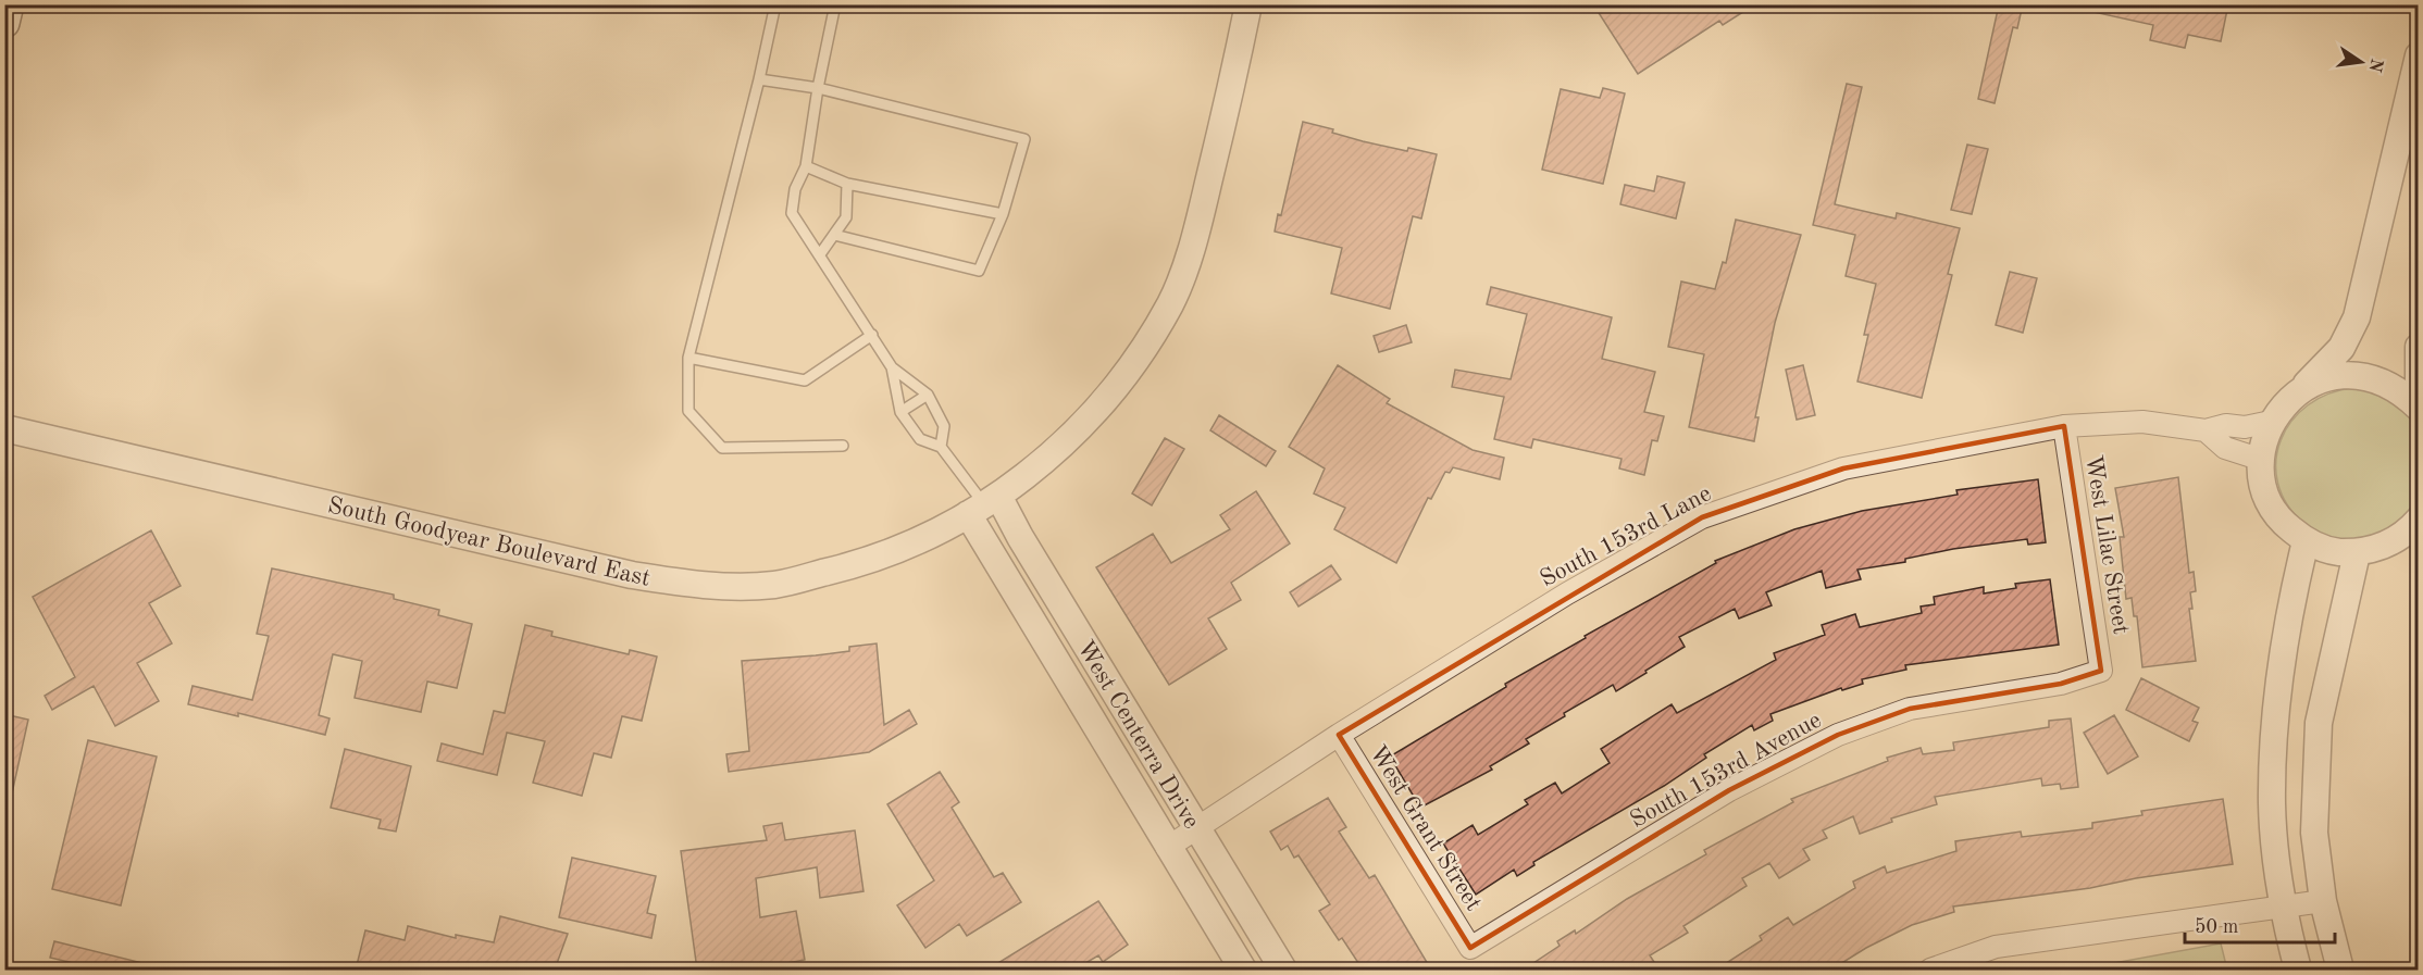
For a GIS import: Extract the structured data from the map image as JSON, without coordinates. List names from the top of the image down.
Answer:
{
  "streets": {
    "street": [
      "South 153rd Lane",
      "South Goodyear Boulevard East",
      "West Lilac Street",
      "West Centerra Drive",
      "South 153rd Avenue",
      "West Grant Street"
    ]
  },
  "crossings": [
    ["South 153rd Lane", "West Lilac Street"],
    ["South 153rd Lane", "West Centerra Drive"],
    ["South 153rd Lane", "West Grant Street"],
    ["South Goodyear Boulevard East", "West Centerra Drive"],
    ["West Lilac Street", "South 153rd Avenue"],
    ["South 153rd Avenue", "West Grant Street"]
  ],
  "scale_bar": "50 m",
  "north": "right"
}
